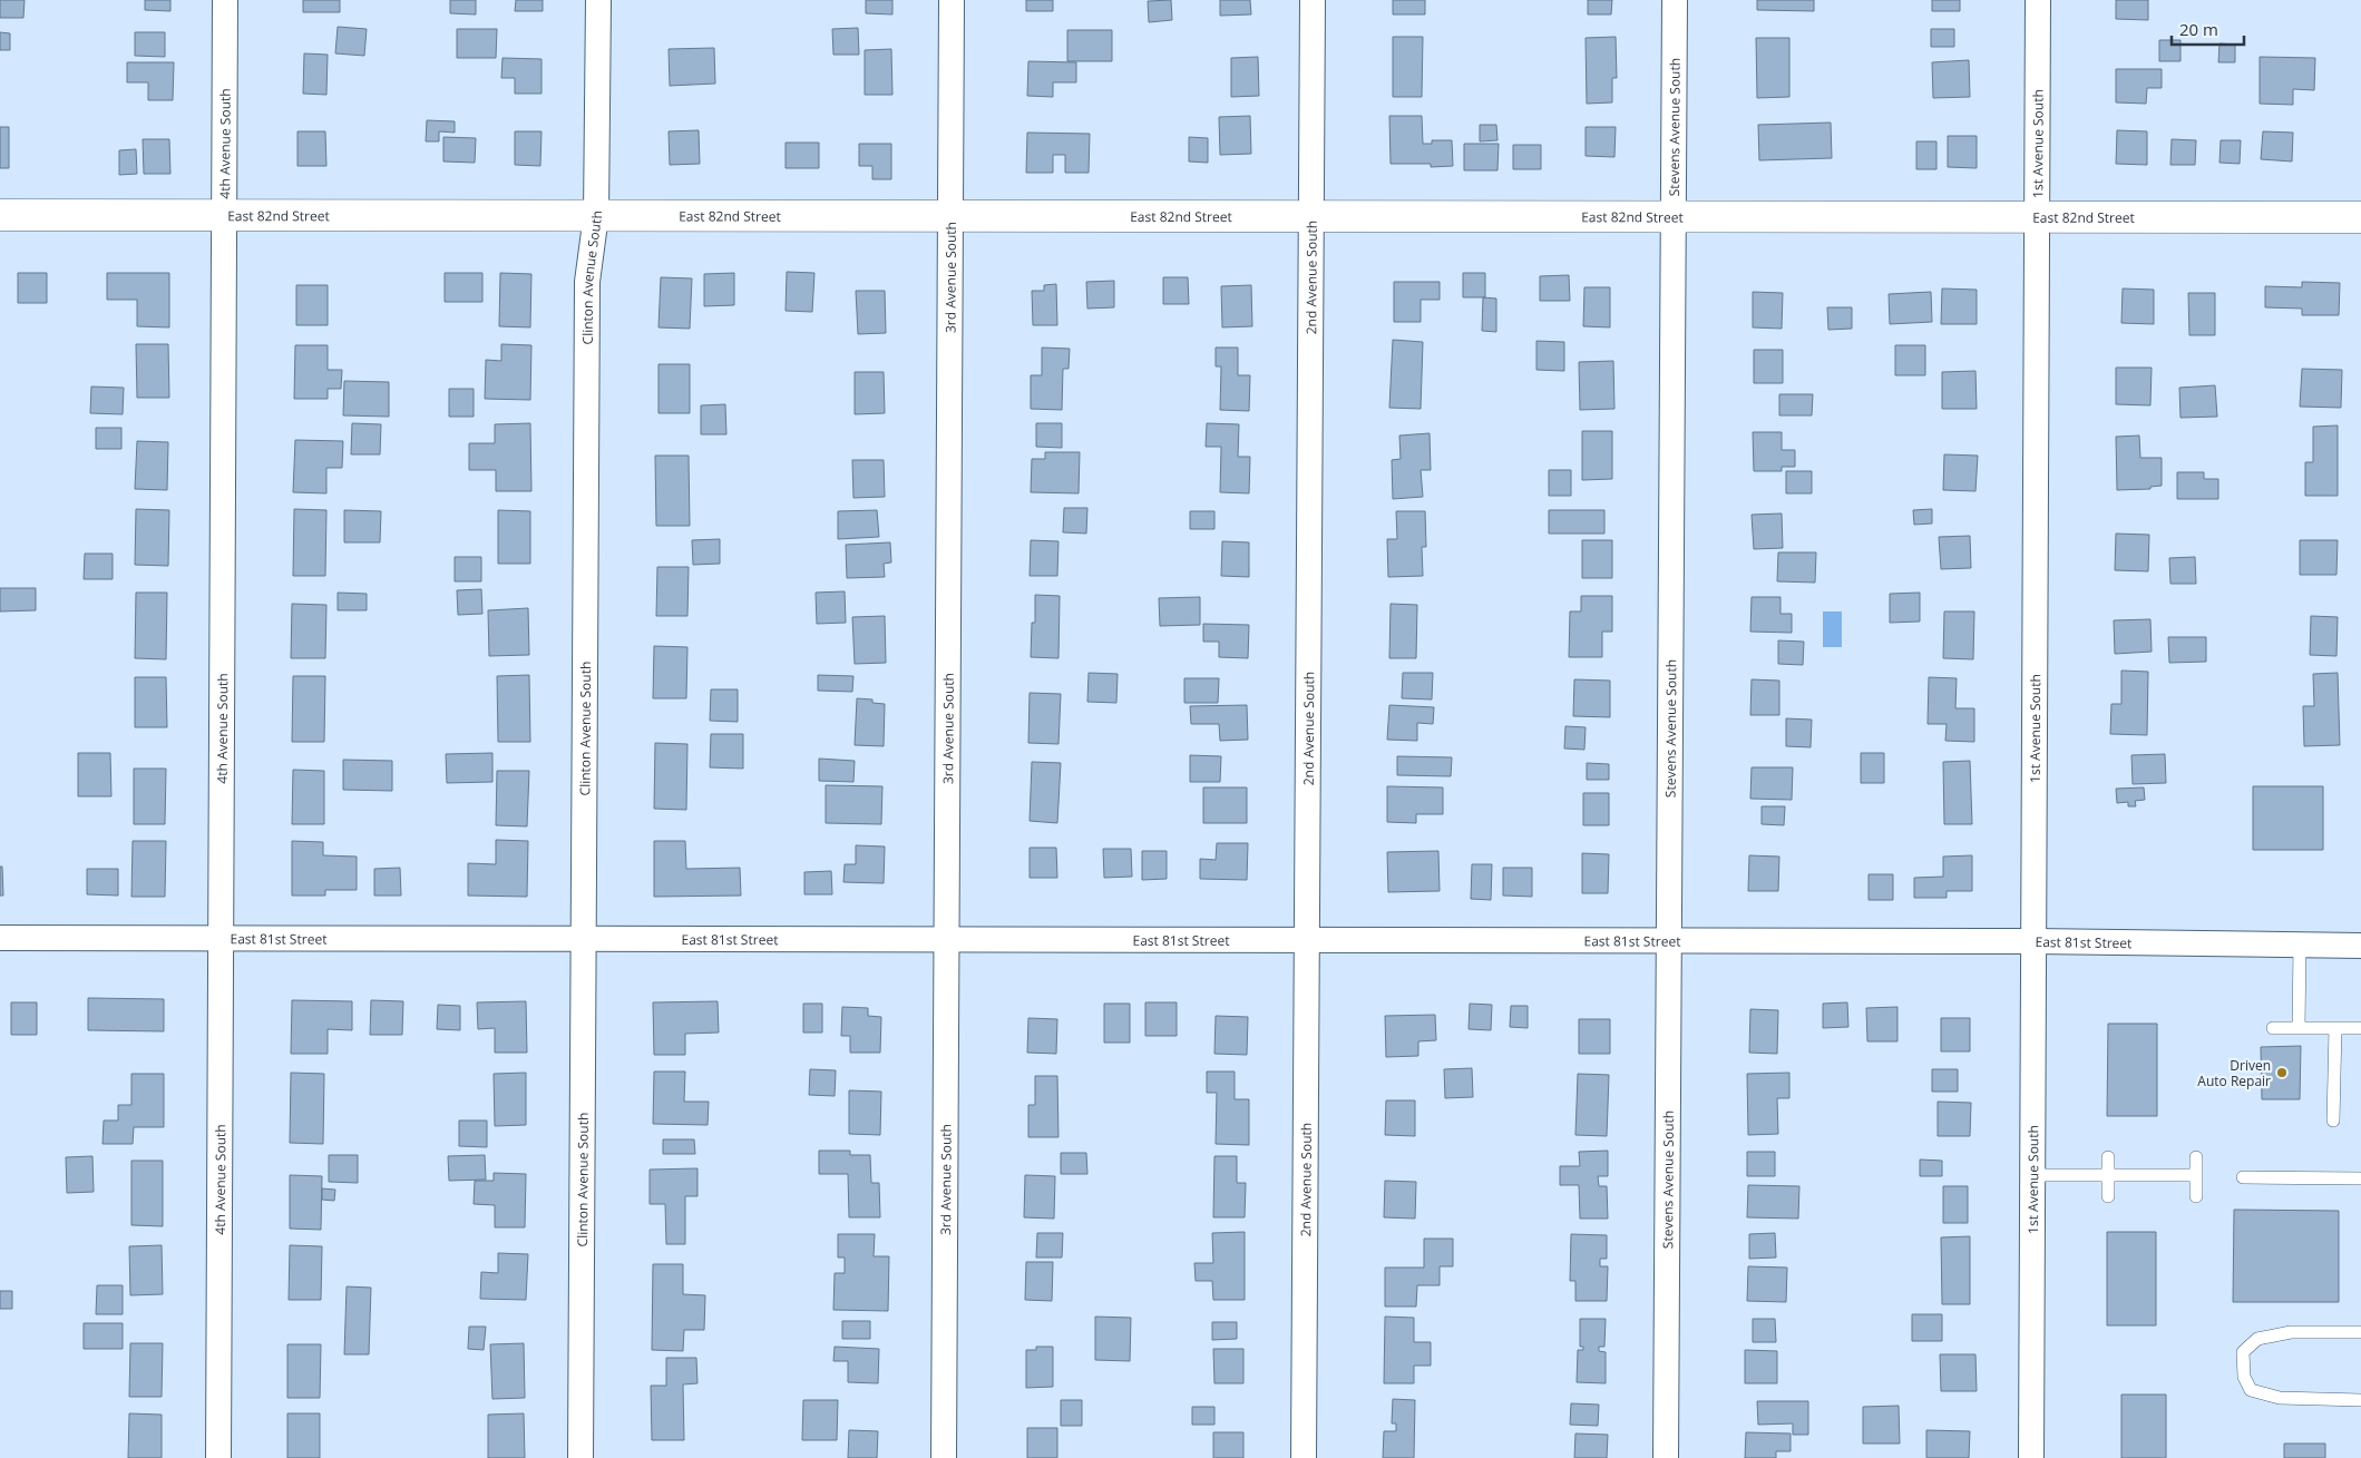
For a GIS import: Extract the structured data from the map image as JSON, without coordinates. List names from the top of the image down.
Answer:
{
  "streets": {
    "street": [
      "Stevens Avenue South",
      "4th Avenue South",
      "1st Avenue South",
      "East 82nd Street",
      "Clinton Avenue South",
      "3rd Avenue South",
      "2nd Avenue South",
      "East 81st Street"
    ]
  },
  "crossings": [
    ["Stevens Avenue South", "East 82nd Street"],
    ["Stevens Avenue South", "East 81st Street"],
    ["4th Avenue South", "East 82nd Street"],
    ["4th Avenue South", "East 81st Street"],
    ["1st Avenue South", "East 82nd Street"],
    ["1st Avenue South", "East 81st Street"],
    ["East 82nd Street", "Clinton Avenue South"],
    ["East 82nd Street", "3rd Avenue South"],
    ["East 82nd Street", "2nd Avenue South"],
    ["Clinton Avenue South", "East 81st Street"],
    ["3rd Avenue South", "East 81st Street"],
    ["2nd Avenue South", "East 81st Street"]
  ],
  "places": ["Driven Auto Repair"],
  "scale_bar": "20 m"
}
